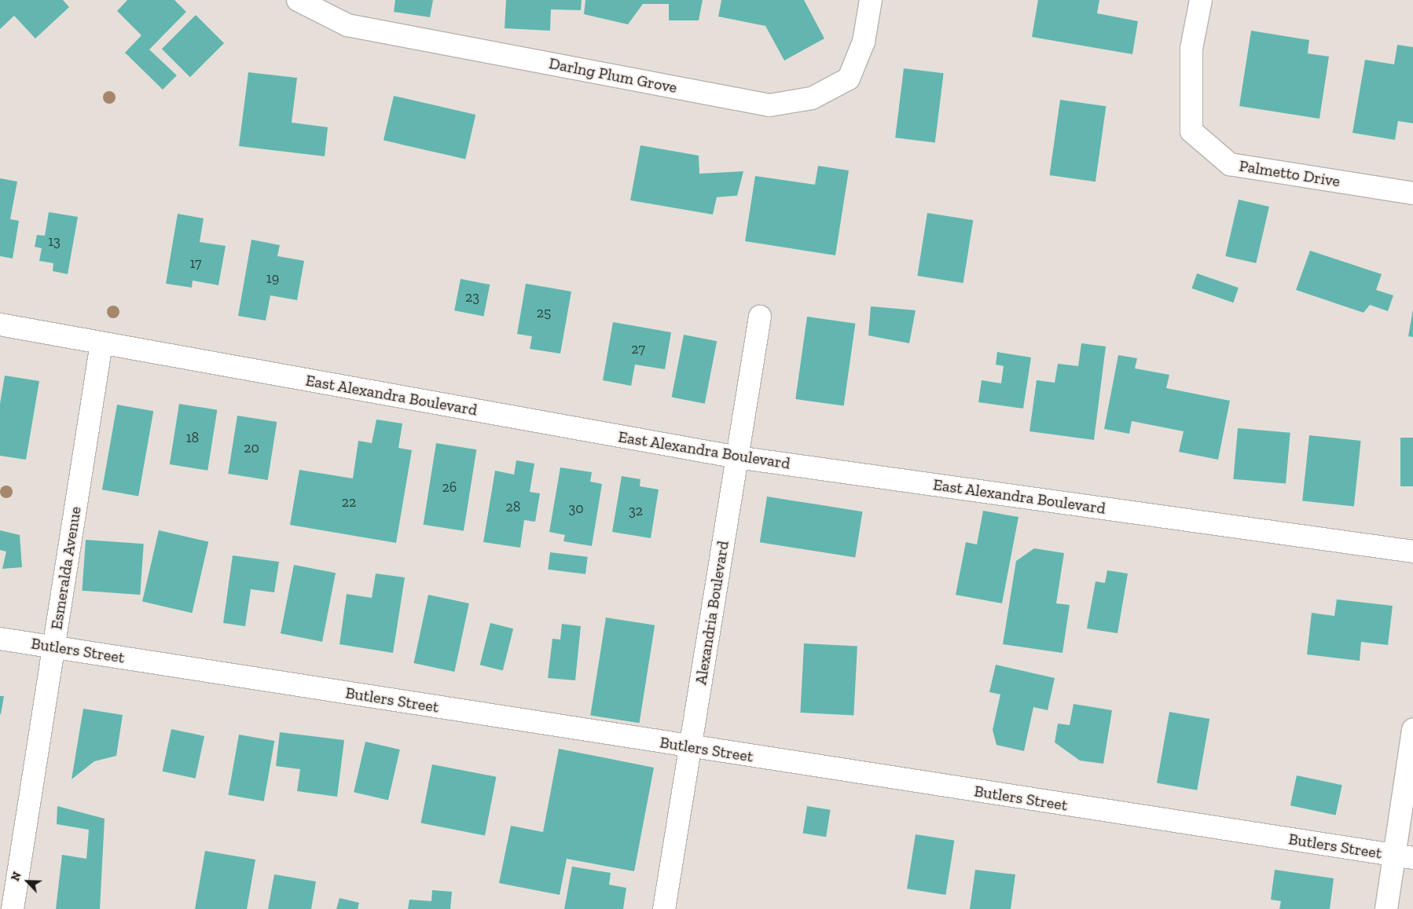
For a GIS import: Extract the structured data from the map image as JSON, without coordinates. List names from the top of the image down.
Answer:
{
  "streets": {
    "street": [
      "Darlng Plum Grove",
      "Palmetto Drive",
      "East Alexandra Boulevard",
      "Esmeralda Avenue",
      "Alexandria Boulevard",
      "Butlers Street"
    ]
  },
  "crossings": [
    ["East Alexandra Boulevard", "Esmeralda Avenue"],
    ["East Alexandra Boulevard", "Alexandria Boulevard"],
    ["Esmeralda Avenue", "Butlers Street"],
    ["Alexandria Boulevard", "Butlers Street"]
  ],
  "house_numbers": [
    "13",
    "17",
    "19",
    "23",
    "25",
    "27",
    "18",
    "20",
    "26",
    "22",
    "28",
    "30",
    "32"
  ],
  "north": "top left"
}
